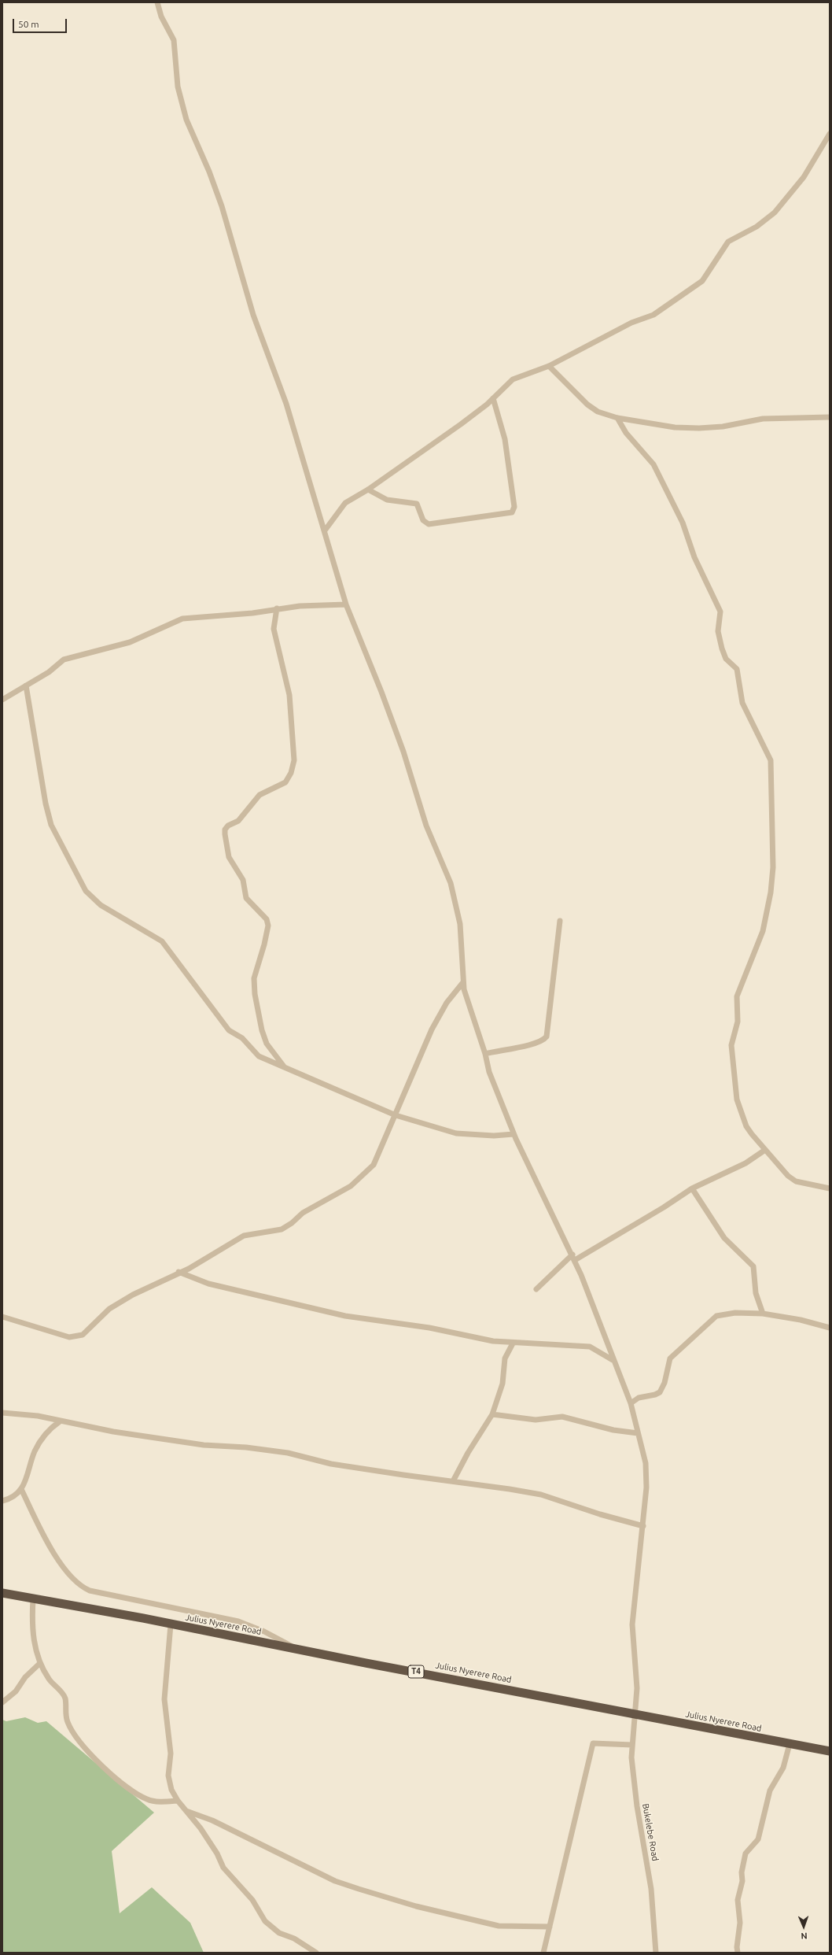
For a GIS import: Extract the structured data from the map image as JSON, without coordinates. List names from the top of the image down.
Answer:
{
  "streets": {
    "highway": ["Julius Nyerere Road", "T4"],
    "street": ["Bukelebe Road"]
  },
  "crossings": [
    ["Julius Nyerere Road", "Bukelebe Road"]
  ],
  "scale_bar": "50 m",
  "north": "bottom"
}
